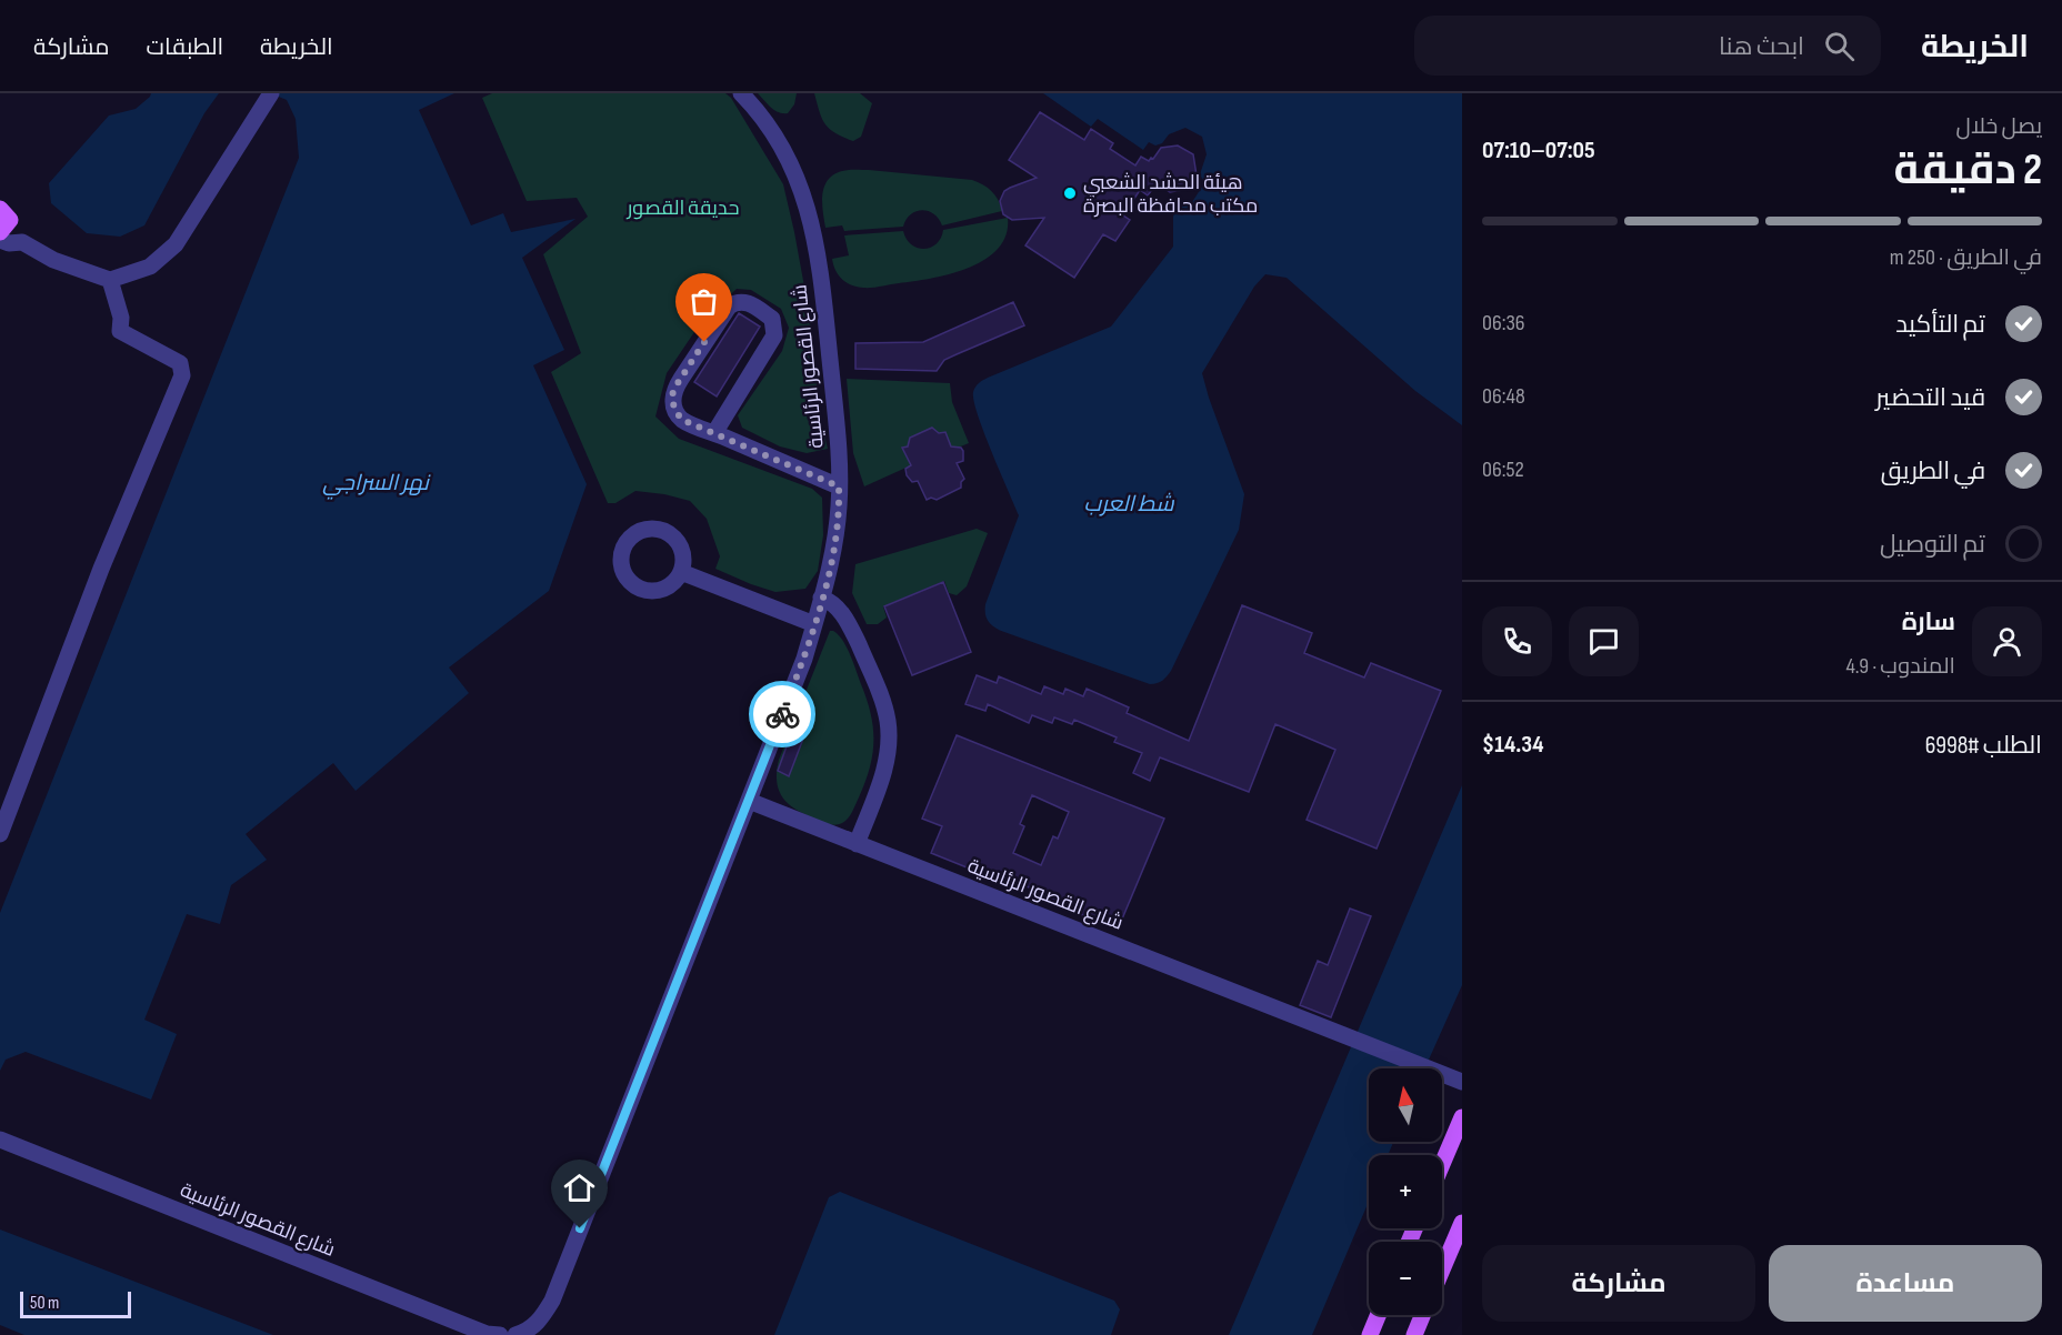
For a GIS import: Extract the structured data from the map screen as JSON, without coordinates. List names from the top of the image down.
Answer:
{
  "streets": {
    "street": ["شارع القصور الرئاسية"]
  },
  "water": ["نهر السراجي", "شط العرب"],
  "parks": ["حديقة القصور"],
  "places": ["هيئة الحشد الشعبي مكتب محافظة البصرة"],
  "scale_bar": "50 m",
  "north": "top",
  "page": {
    "header": "الخريطة",
    "search": "ابحث هنا",
    "nav": ["الخريطة", "الطبقات", "مشاركة"],
    "heading": ["2 دقيقة", "يصل خلال", "07:05–07:10"],
    "panel": [
      "سارة",
      "المندوب · 4.9",
      "الطلب #6998",
      "$14.34"
    ],
    "bar": "في الطريق · 250 m",
    "list": [
      ["تم التأكيد", "06:36"],
      ["قيد التحضير", "06:48"],
      ["في الطريق", "06:52"],
      "تم التوصيل"
    ],
    "map_buttons": ["+", "−"],
    "buttons": ["مساعدة", "مشاركة"],
    "scale": "50 m"
  }
}
